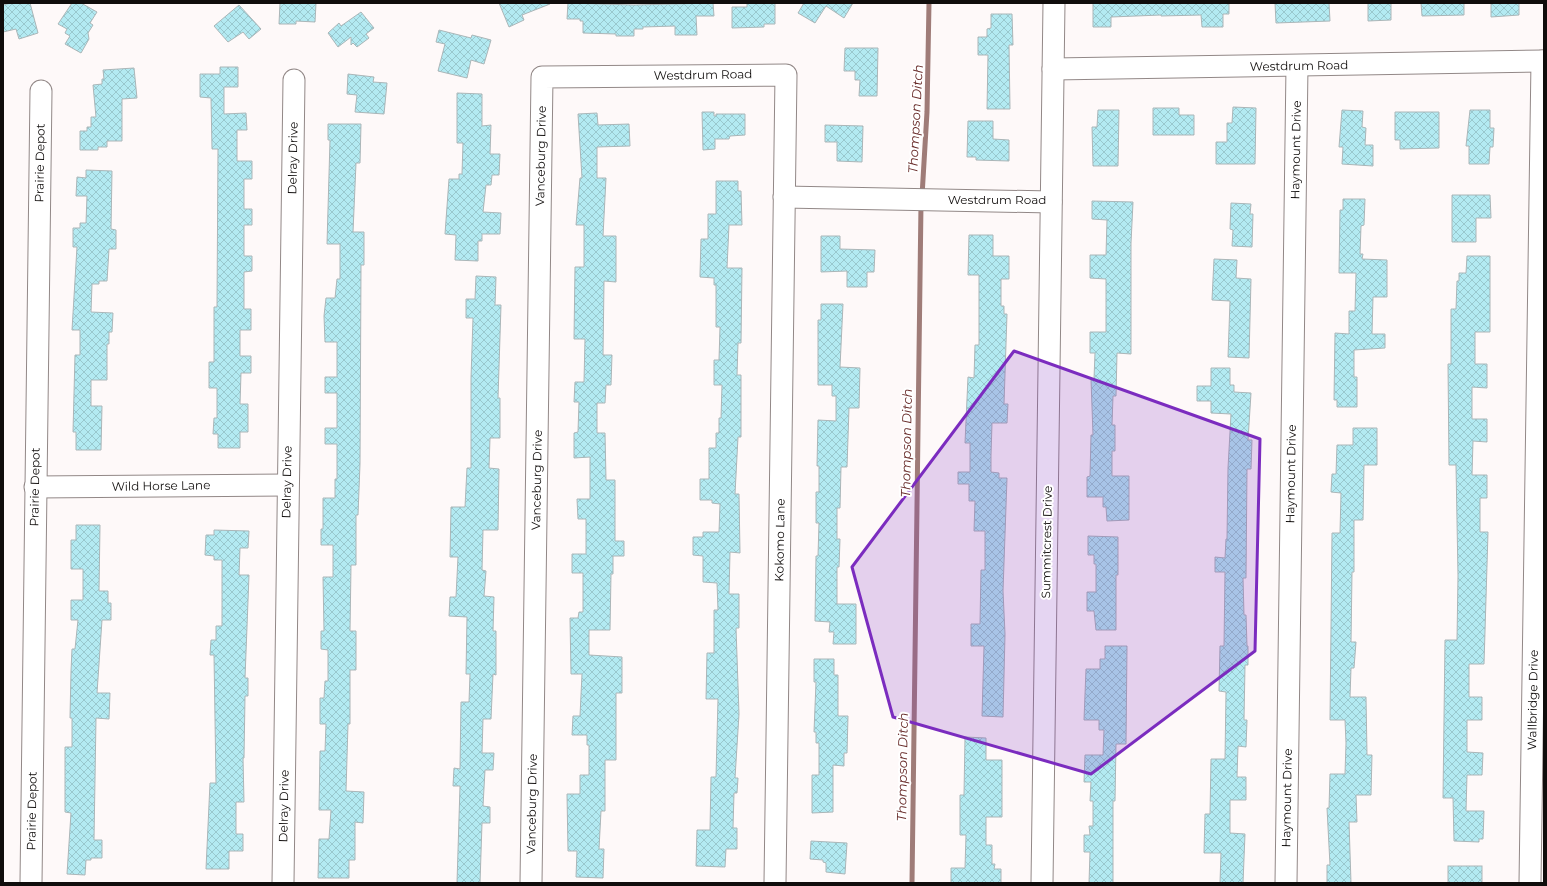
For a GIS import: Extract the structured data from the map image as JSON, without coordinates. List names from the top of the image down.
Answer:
{
  "streets": {
    "street": [
      "Westdrum Road",
      "Haymount Drive",
      "Vanceburg Drive",
      "Delray Drive",
      "Prairie Depot",
      "Wild Horse Lane",
      "Kokomo Lane",
      "Summitcrest Drive",
      "Wallbridge Drive"
    ]
  },
  "crossings": [
    ["Westdrum Road", "Haymount Drive"],
    ["Westdrum Road", "Vanceburg Drive"],
    ["Westdrum Road", "Kokomo Lane"],
    ["Westdrum Road", "Summitcrest Drive"],
    ["Westdrum Road", "Wallbridge Drive"],
    ["Delray Drive", "Wild Horse Lane"],
    ["Prairie Depot", "Wild Horse Lane"]
  ],
  "water": ["Thompson Ditch"]
}
